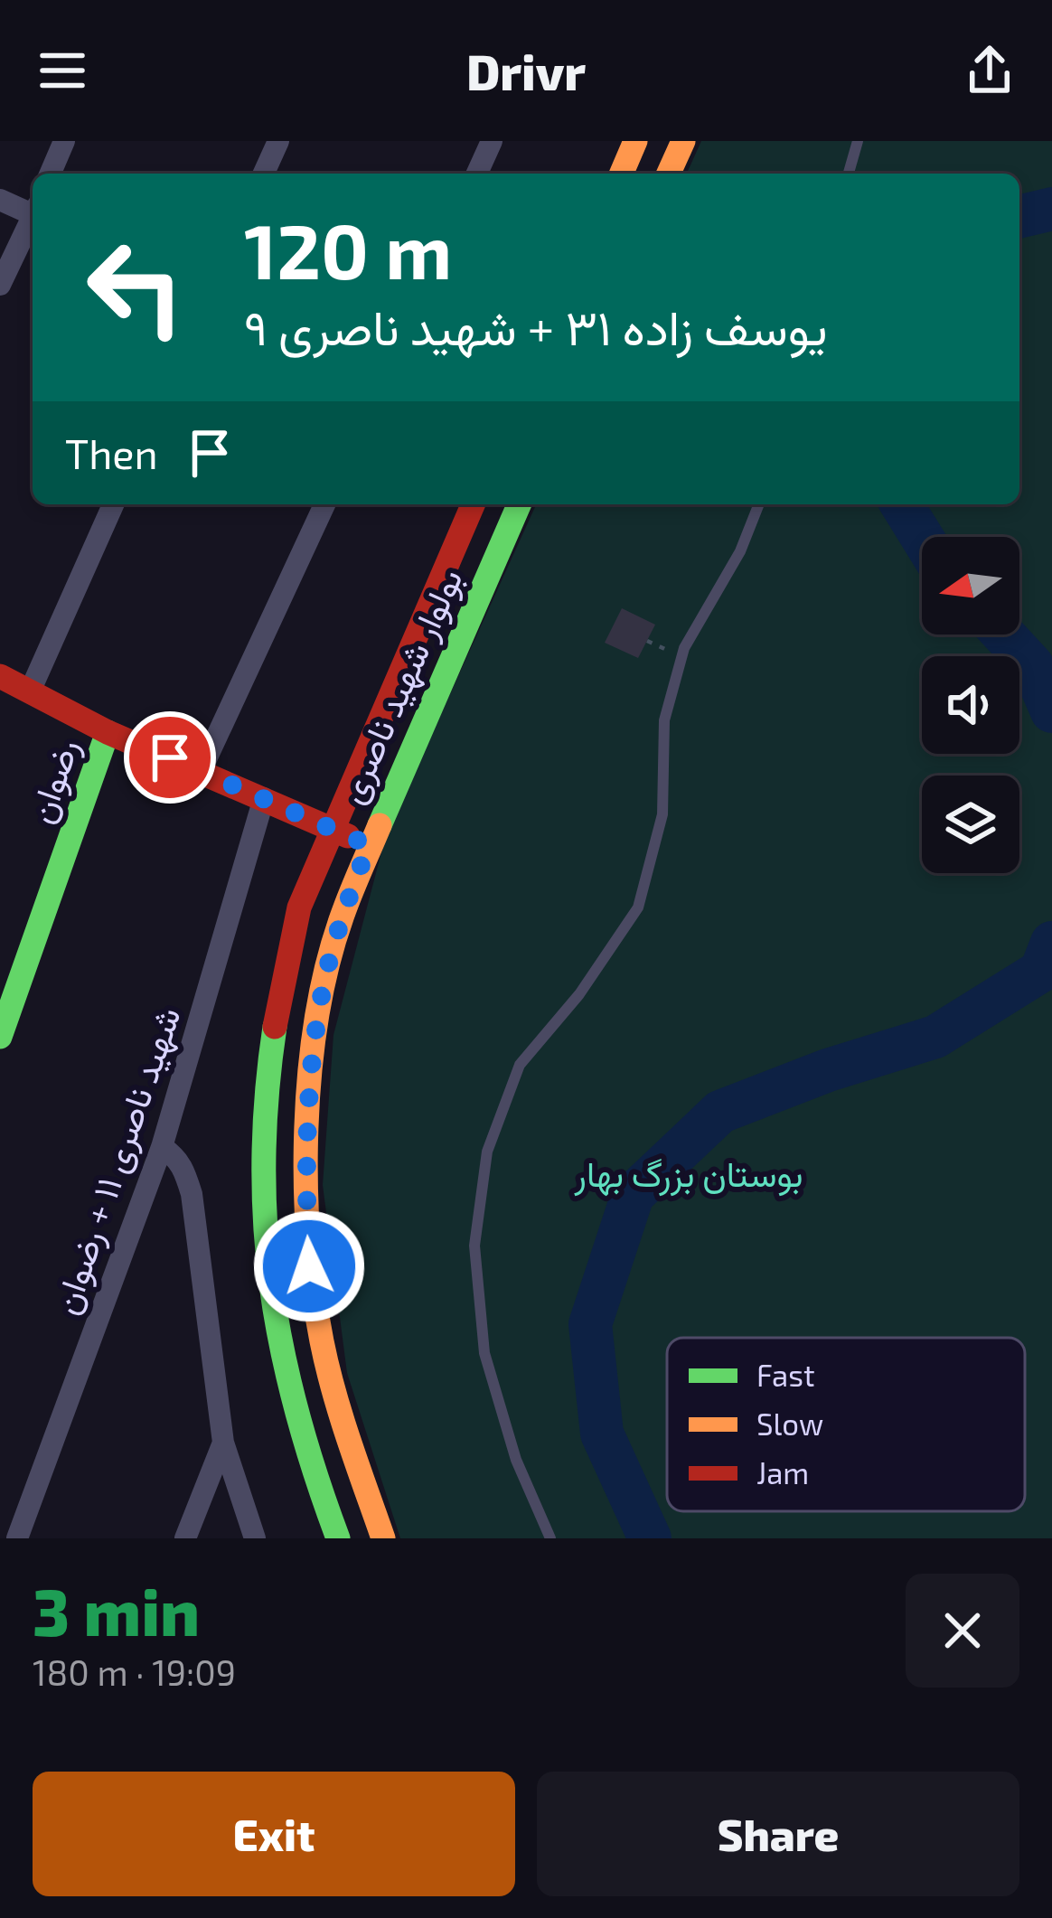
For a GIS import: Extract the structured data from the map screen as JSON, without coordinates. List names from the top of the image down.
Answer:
{
  "streets": {
    "main road": ["بولوار شهید ناصری", "رضوان"],
    "street": ["شهید ناصری ۱۱ + رضوان"]
  },
  "parks": ["بوستان بزرگ بهار"],
  "legend": ["Fast", "Slow", "Jam"],
  "north": "left",
  "page": {
    "header": "Drivr",
    "turn": ["120 m", "یوسف زاده ۳۱ + شهید ناصری ۹"],
    "then": "Then",
    "heading": ["3 min", "180 m · 19:09"],
    "buttons": ["Exit", "Share"]
  }
}
